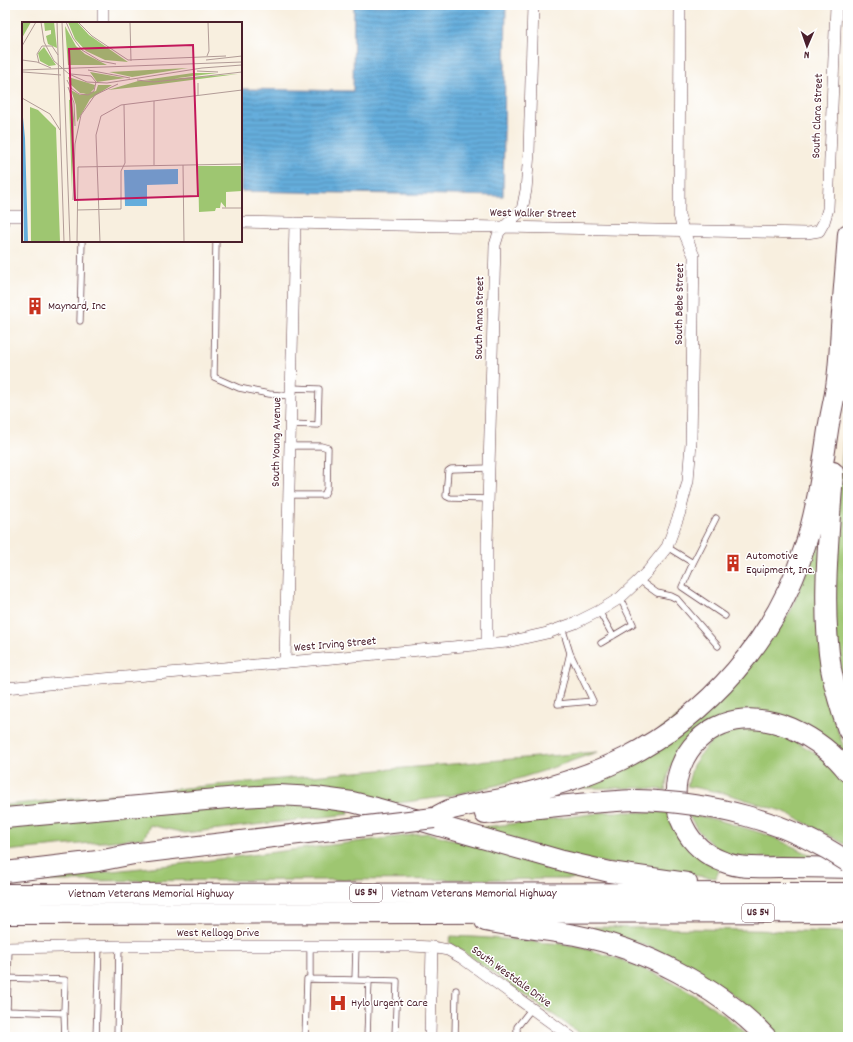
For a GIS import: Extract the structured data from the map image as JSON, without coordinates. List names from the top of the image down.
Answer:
{
  "streets": {
    "highway": ["US 54", "Vietnam Veterans Memorial Highway"],
    "street": [
      "South Clara Street",
      "West Walker Street",
      "South Bebe Street",
      "South Anna Street",
      "South Young Avenue",
      "West Irving Street",
      "West Kellogg Drive",
      "South Westdale Drive"
    ]
  },
  "crossings": [
    ["South Clara Street", "West Walker Street"],
    ["West Walker Street", "South Bebe Street"],
    ["West Walker Street", "South Anna Street"],
    ["West Walker Street", "South Young Avenue"],
    ["South Bebe Street", "West Irving Street"],
    ["South Anna Street", "West Irving Street"],
    ["South Young Avenue", "West Irving Street"],
    ["West Kellogg Drive", "South Westdale Drive"]
  ],
  "places": {
    "building": ["Maynard, Inc", "Automotive Equipment, Inc."],
    "hospital": ["Hylo Urgent Care"]
  },
  "north": "bottom"
}
